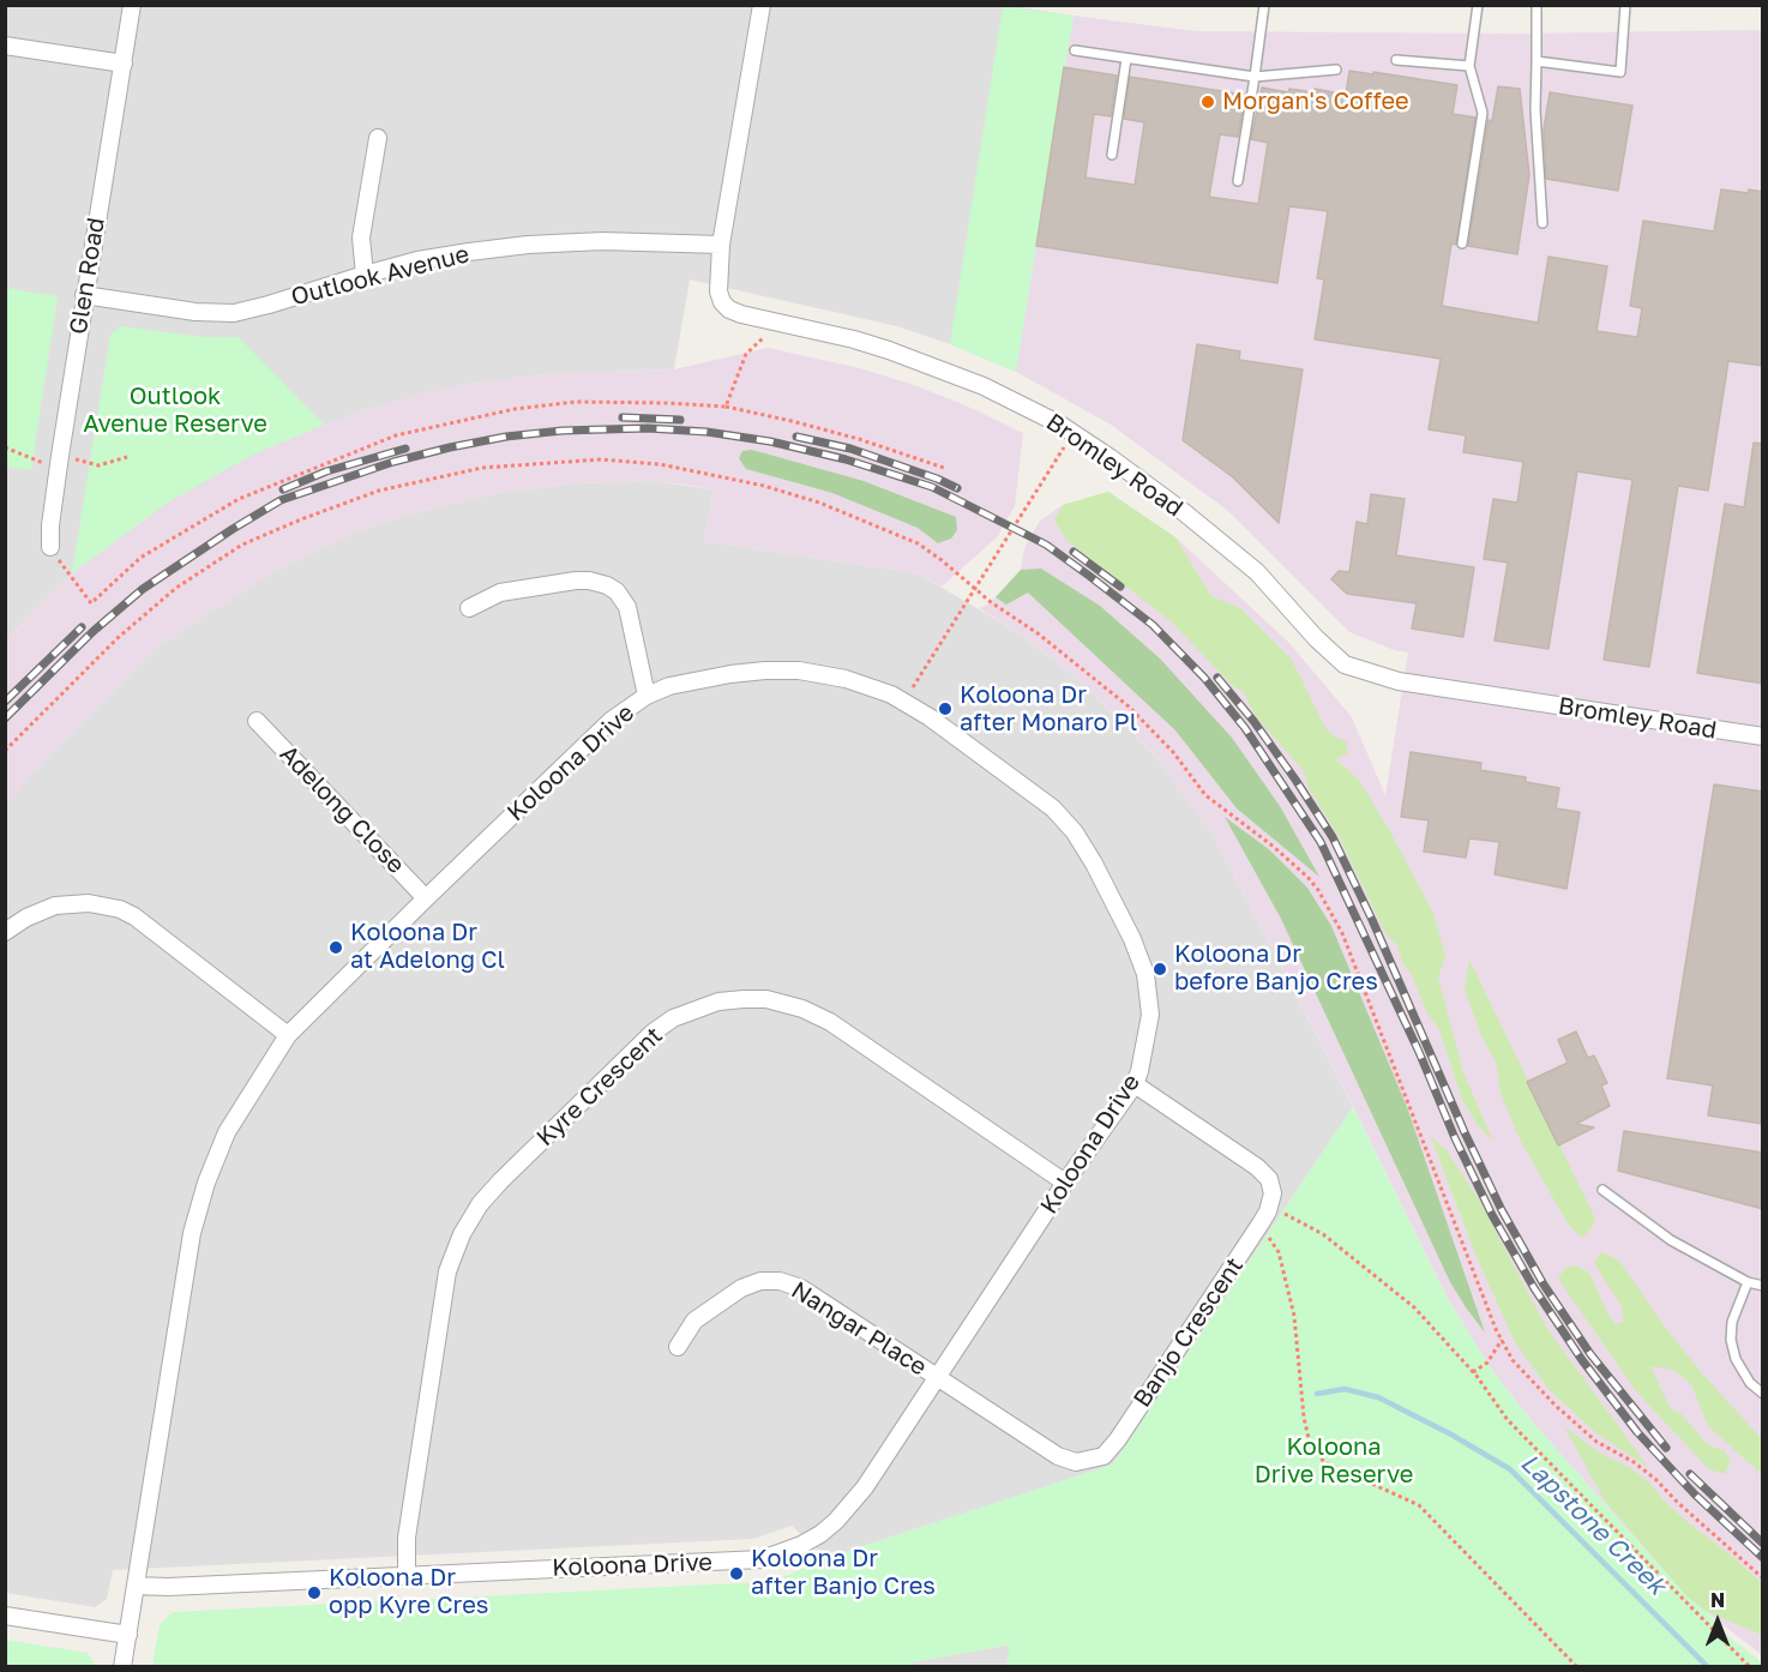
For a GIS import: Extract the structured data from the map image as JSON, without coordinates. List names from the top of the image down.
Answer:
{
  "streets": {
    "street": [
      "Glen Road",
      "Outlook Avenue",
      "Bromley Road",
      "Koloona Drive",
      "Adelong Close",
      "Kyre Crescent",
      "Nangar Place",
      "Banjo Crescent"
    ]
  },
  "crossings": [
    ["Glen Road", "Outlook Avenue"],
    ["Outlook Avenue", "Bromley Road"],
    ["Koloona Drive", "Adelong Close"],
    ["Koloona Drive", "Kyre Crescent"],
    ["Koloona Drive", "Nangar Place"],
    ["Koloona Drive", "Banjo Crescent"],
    ["Nangar Place", "Banjo Crescent"]
  ],
  "water": ["Lapstone Creek"],
  "parks": ["Outlook Avenue Reserve", "Koloona Drive Reserve"],
  "places": [
    "Morgan's Coffee",
    "Koloona Dr after Monaro Pl",
    "Koloona Dr at Adelong Cl",
    "Koloona Dr before Banjo Cres",
    "Koloona Dr after Banjo Cres",
    "Koloona Dr opp Kyre Cres"
  ],
  "north": "top"
}
